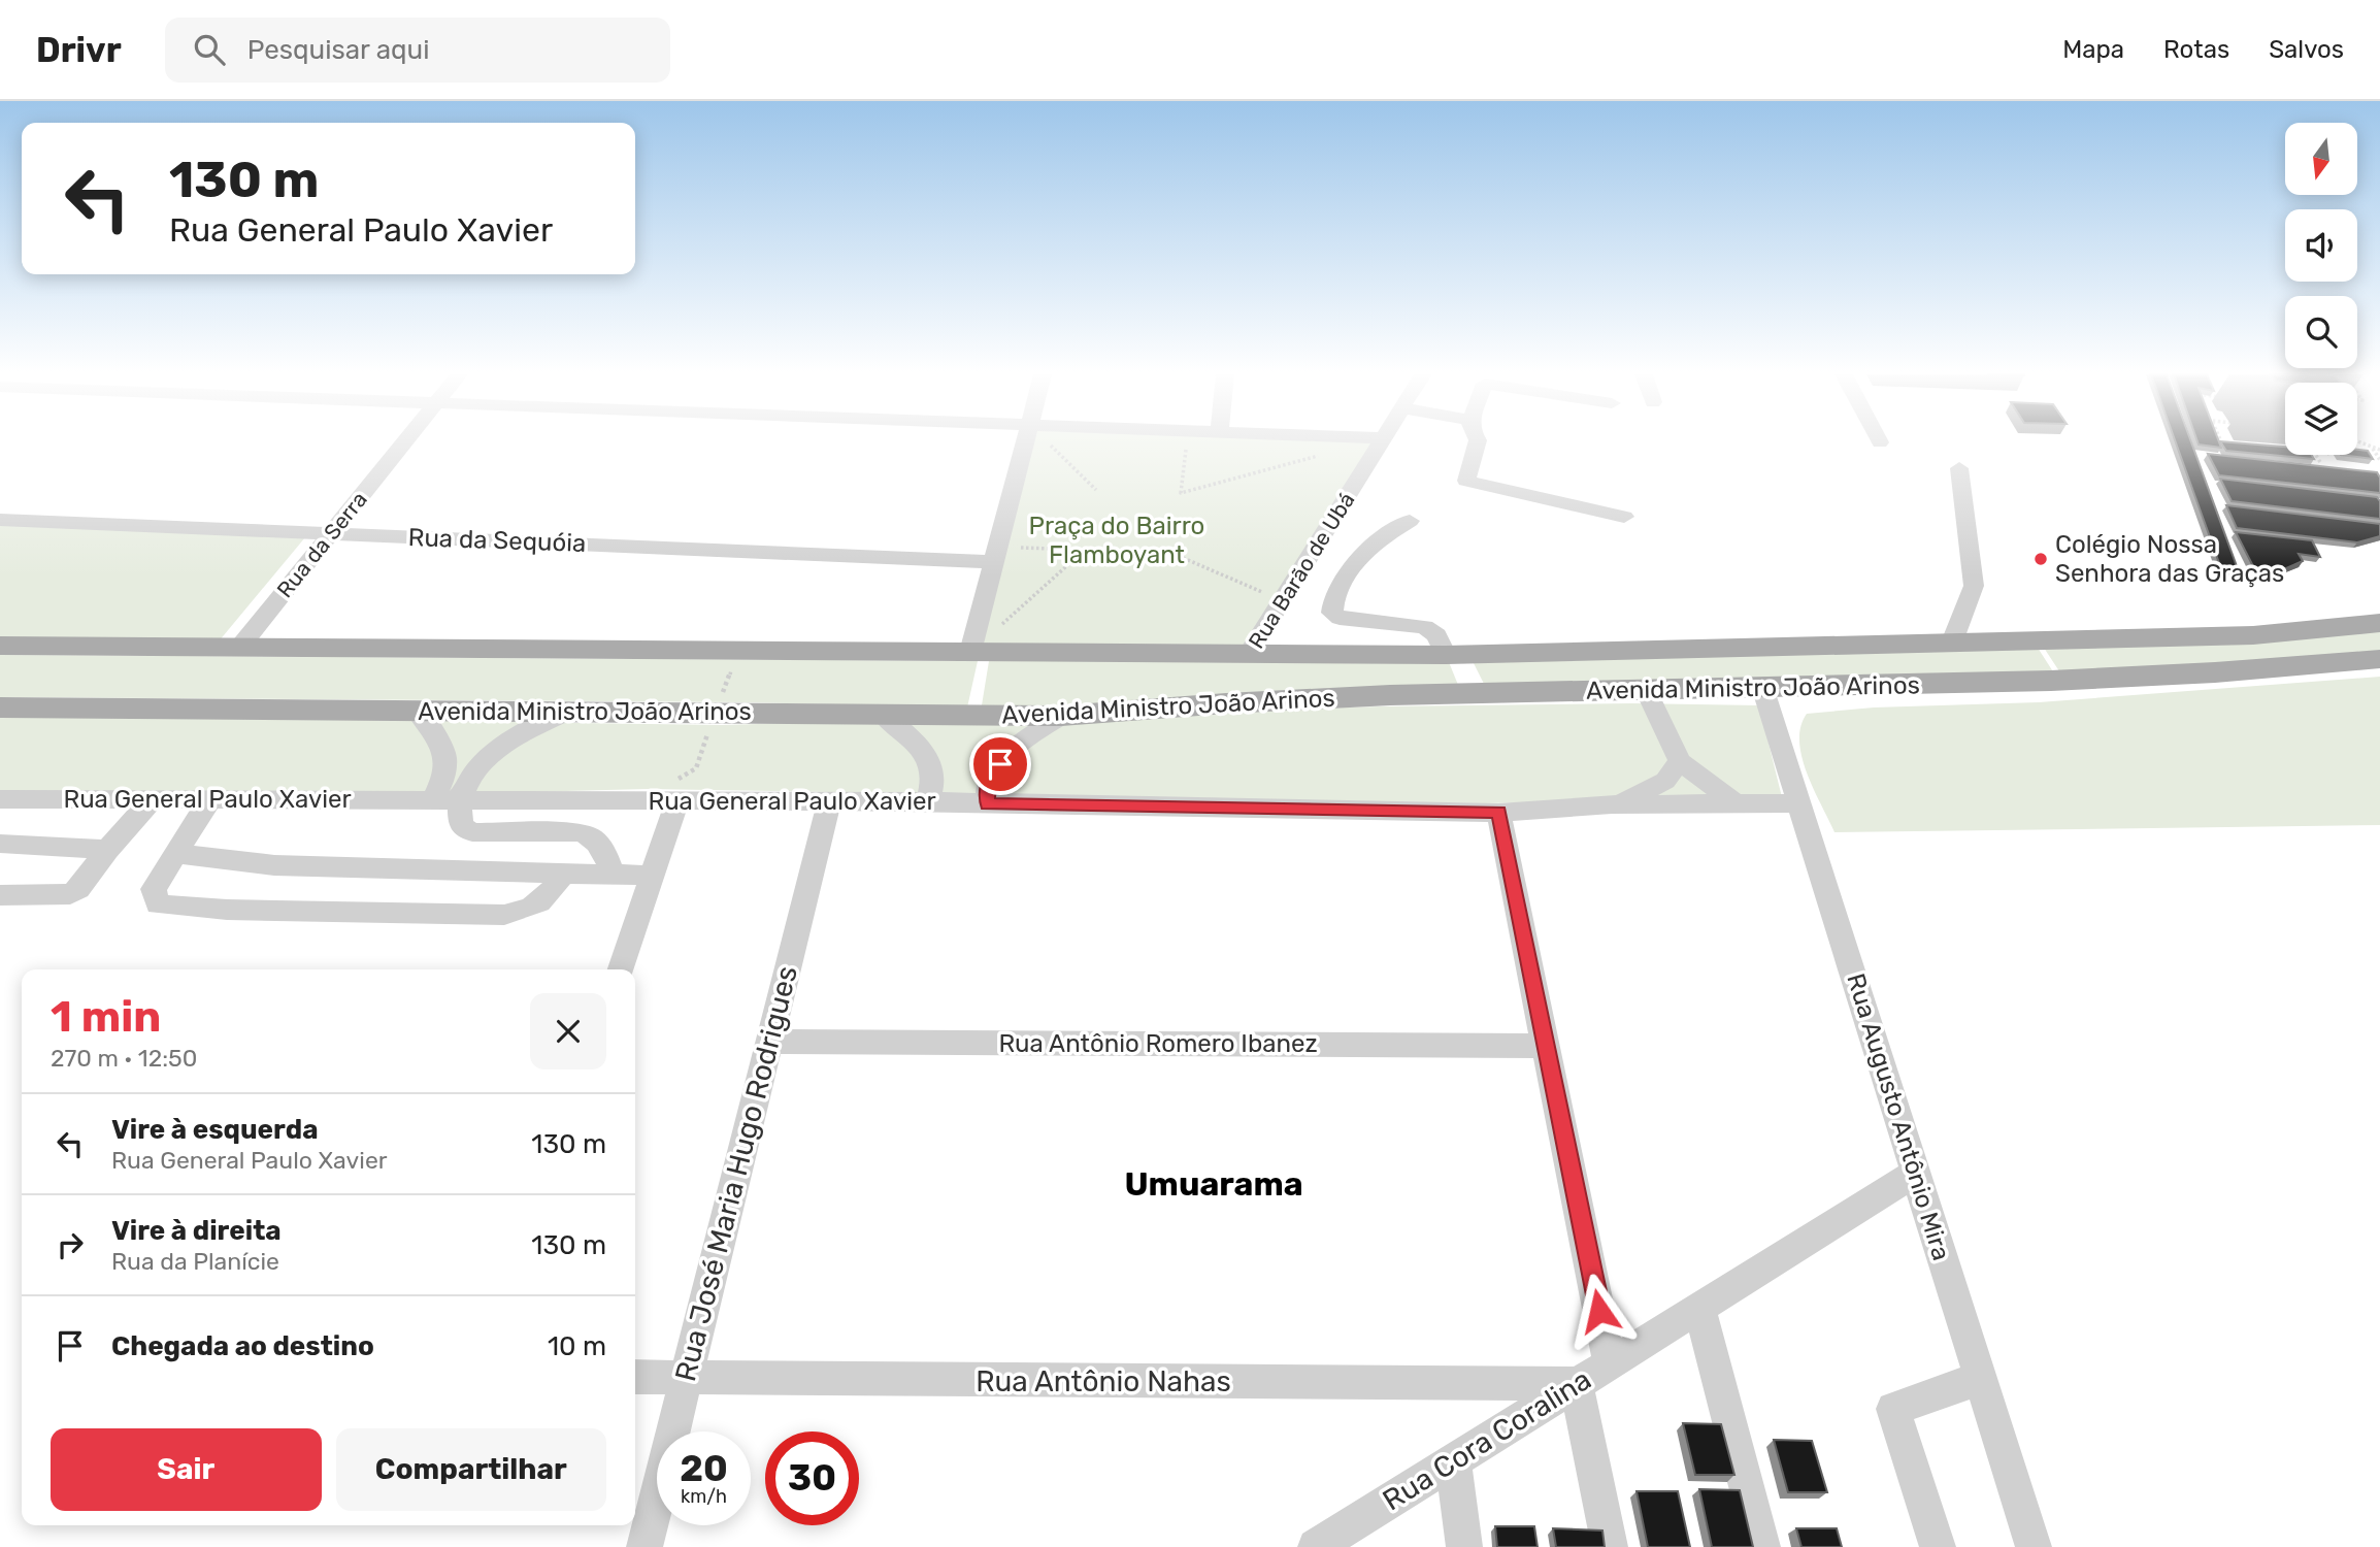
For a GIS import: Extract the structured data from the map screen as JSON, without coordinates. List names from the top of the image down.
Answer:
{
  "streets": {
    "main road": ["Avenida Ministro João Arinos"],
    "street": [
      "Rua da Sequóia",
      "Rua da Serra",
      "Rua Barão de Ubá",
      "Rua General Paulo Xavier",
      "Rua Antônio Romero Ibanez",
      "Rua Augusto Antônio Mira",
      "Rua José Maria Hugo Rodrigues",
      "Rua Antônio Nahas",
      "Rua Cora Coralina"
    ]
  },
  "crossings": [
    ["Rua da Sequóia", "Rua da Serra"],
    ["Rua da Serra", "Avenida Ministro João Arinos"],
    ["Rua Barão de Ubá", "Avenida Ministro João Arinos"],
    ["Avenida Ministro João Arinos", "Rua Augusto Antônio Mira"],
    ["Rua General Paulo Xavier", "Rua Augusto Antônio Mira"],
    ["Rua General Paulo Xavier", "Rua José Maria Hugo Rodrigues"],
    ["Rua Antônio Romero Ibanez", "Rua José Maria Hugo Rodrigues"],
    ["Rua Augusto Antônio Mira", "Rua Cora Coralina"],
    ["Rua José Maria Hugo Rodrigues", "Rua Antônio Nahas"],
    ["Rua Antônio Nahas", "Rua Cora Coralina"]
  ],
  "districts": ["Umuarama"],
  "parks": ["Praça do Bairro Flamboyant"],
  "places": ["Colégio Nossa Senhora das Graças"],
  "north": "bottom",
  "page": {
    "header": "Drivr",
    "search": "Pesquisar aqui",
    "nav": ["Mapa", "Rotas", "Salvos"],
    "turn": ["130 m", "Rua General Paulo Xavier"],
    "heading": ["1 min", "270 m · 12:50"],
    "list": [
      {
        "name": "Vire à esquerda",
        "note": "Rua General Paulo Xavier",
        "value": "130 m"
      },
      {
        "name": "Vire à direita",
        "note": "Rua da Planície",
        "value": "130 m"
      },
      {
        "name": "Chegada ao destino",
        "value": "10 m"
      }
    ],
    "buttons": ["Sair", "Compartilhar"],
    "speed": "20 km/h",
    "limit": "30"
  }
}
